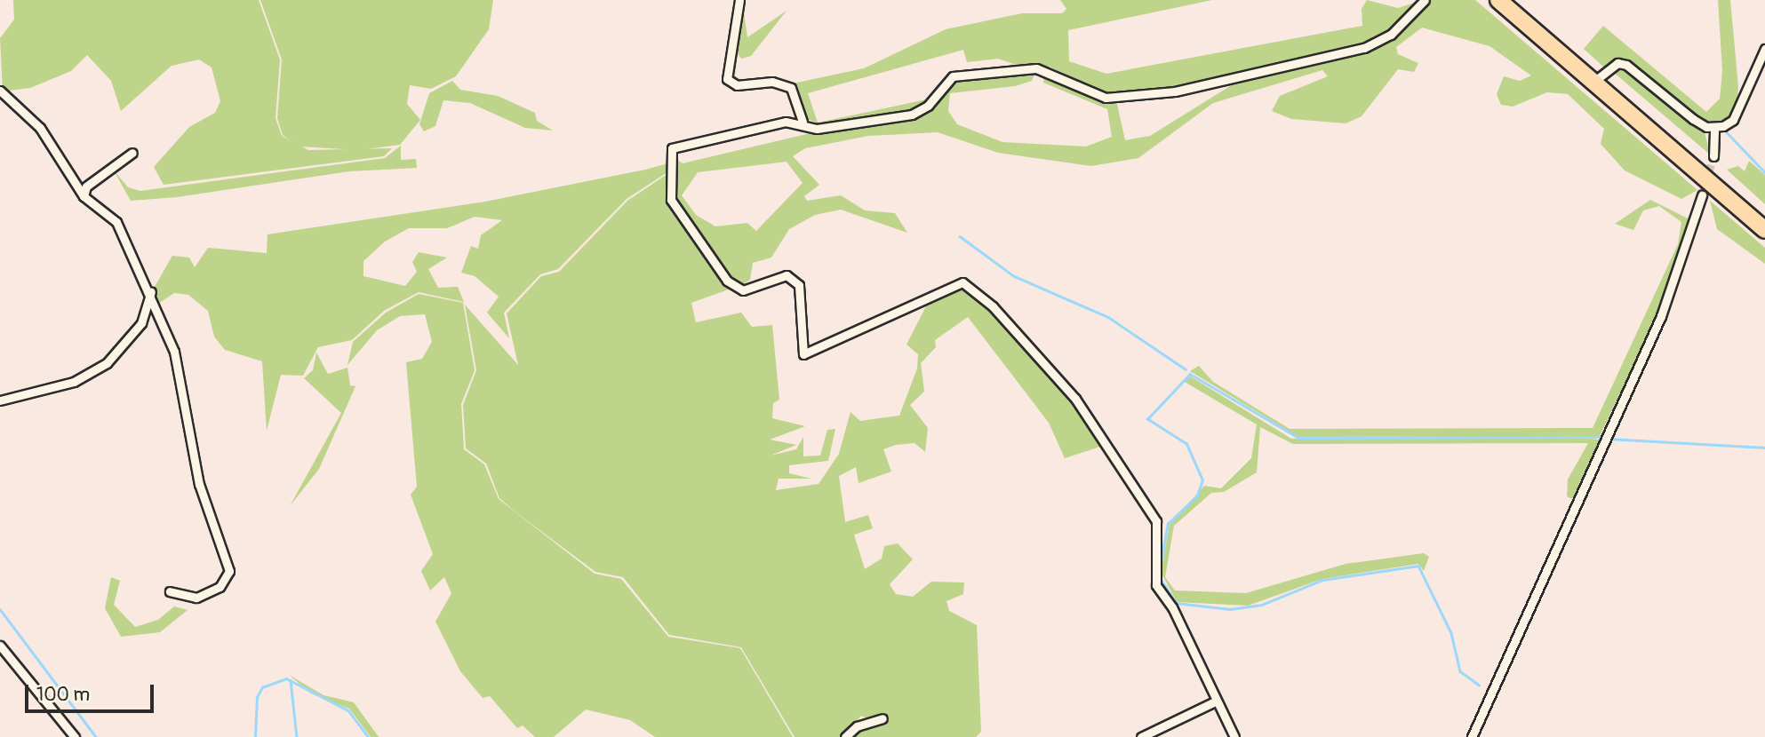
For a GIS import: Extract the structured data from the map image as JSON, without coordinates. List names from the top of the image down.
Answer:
{
  "scale_bar": "100 m"
}
